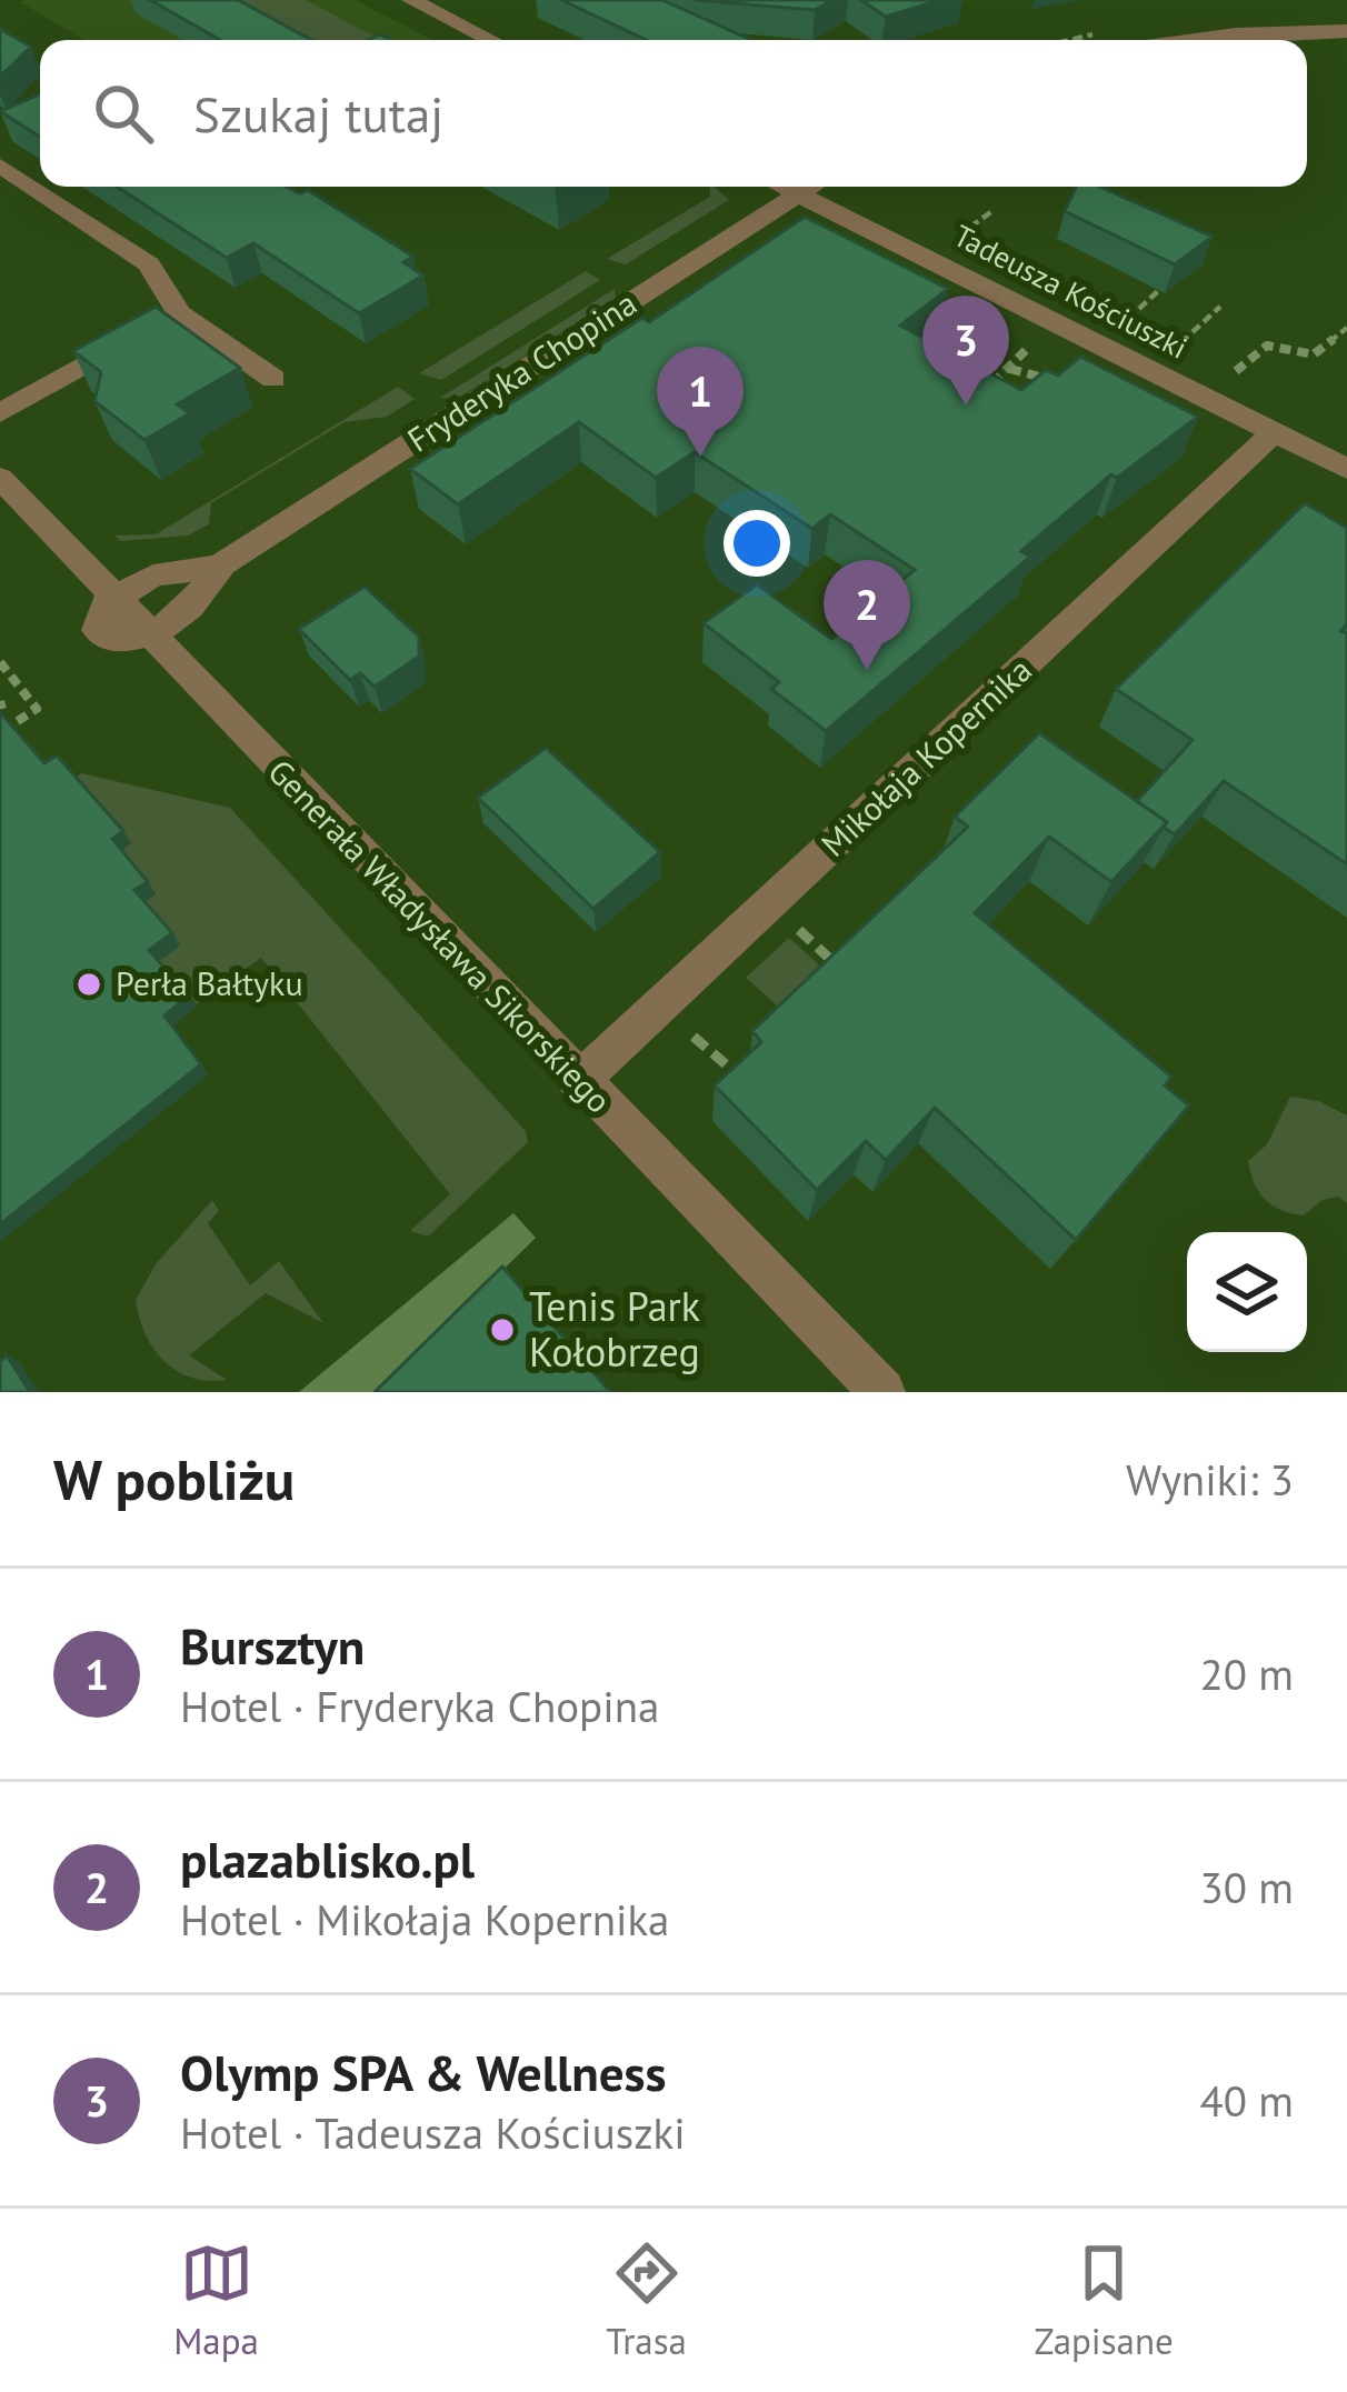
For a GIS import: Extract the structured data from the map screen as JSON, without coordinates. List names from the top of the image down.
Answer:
{
  "streets": {
    "street": [
      "Tadeusza Kościuszki",
      "Fryderyka Chopina",
      "Mikołaja Kopernika",
      "Generała Władysława Sikorskiego"
    ]
  },
  "crossings": [
    ["Tadeusza Kościuszki", "Fryderyka Chopina"],
    ["Tadeusza Kościuszki", "Mikołaja Kopernika"],
    ["Fryderyka Chopina", "Generała Władysława Sikorskiego"],
    ["Mikołaja Kopernika", "Generała Władysława Sikorskiego"]
  ],
  "places": ["Perła Bałtyku", "Tenis Park Kołobrzeg"],
  "page": {
    "search": "Szukaj tutaj",
    "pins": ["3", "1", "2"],
    "heading": ["W pobliżu", "Wyniki: 3"],
    "list": [
      {
        "mark": "1",
        "name": "Bursztyn",
        "note": "Hotel · Fryderyka Chopina",
        "value": "20 m"
      },
      {
        "mark": "2",
        "name": "plazablisko.pl",
        "note": "Hotel · Mikołaja Kopernika",
        "value": "30 m"
      },
      {
        "mark": "3",
        "name": "Olymp SPA & Wellness",
        "note": "Hotel · Tadeusza Kościuszki",
        "value": "40 m"
      }
    ],
    "nav": ["Mapa", "Trasa", "Zapisane"]
  }
}
